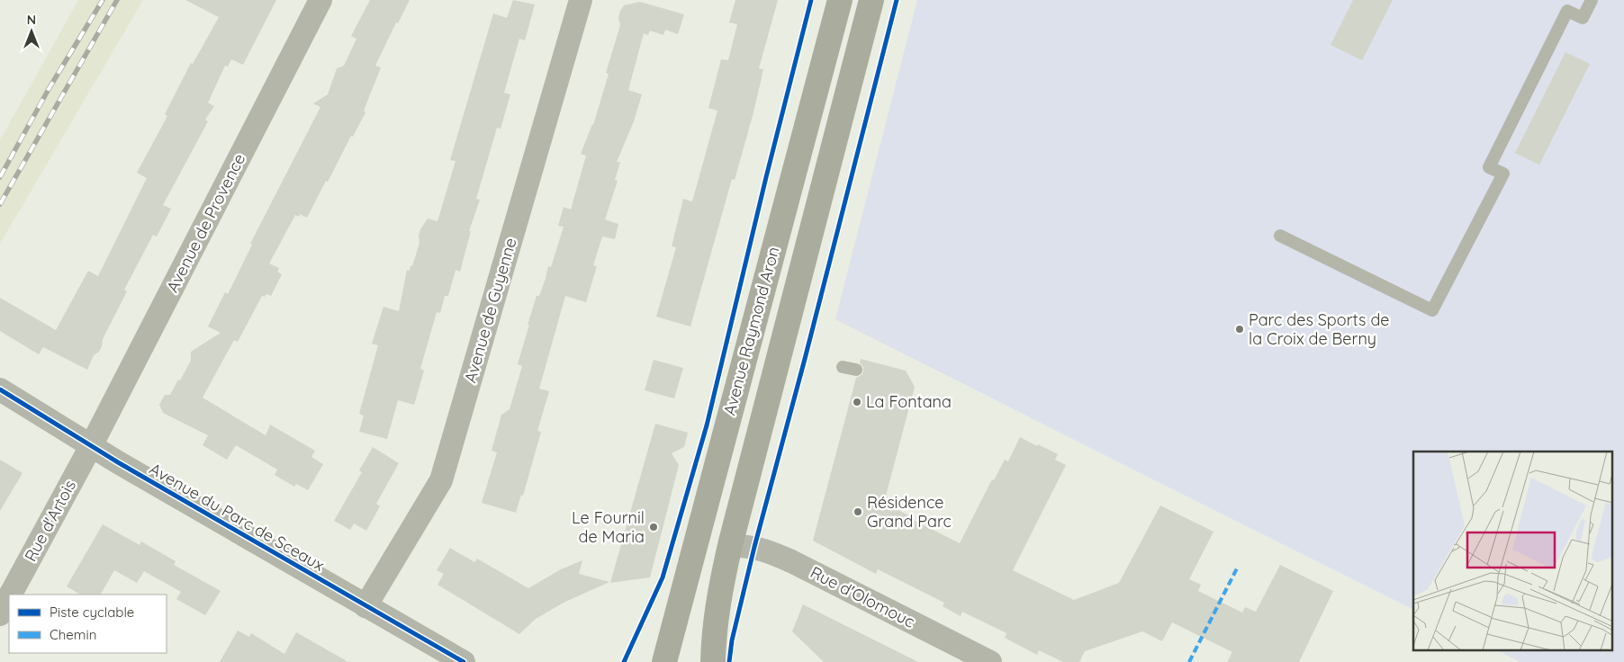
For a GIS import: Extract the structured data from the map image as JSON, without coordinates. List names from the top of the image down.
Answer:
{
  "streets": {
    "main road": ["Avenue Raymond Aron"],
    "street": [
      "Avenue de Provence",
      "Avenue de Guyenne",
      "Avenue du Parc de Sceaux",
      "Rue d'Artois",
      "Rue d'Olomouc"
    ]
  },
  "crossings": [
    ["Avenue de Provence", "Avenue du Parc de Sceaux"],
    ["Avenue de Provence", "Rue d'Artois"],
    ["Avenue de Guyenne", "Avenue du Parc de Sceaux"],
    ["Avenue Raymond Aron", "Rue d'Olomouc"],
    ["Avenue du Parc de Sceaux", "Rue d'Artois"]
  ],
  "places": [
    "Parc des Sports de la Croix de Berny",
    "La Fontana",
    "Résidence Grand Parc",
    "Le Fournil de Maria"
  ],
  "legend": ["Piste cyclable", "Chemin"],
  "north": "top"
}
